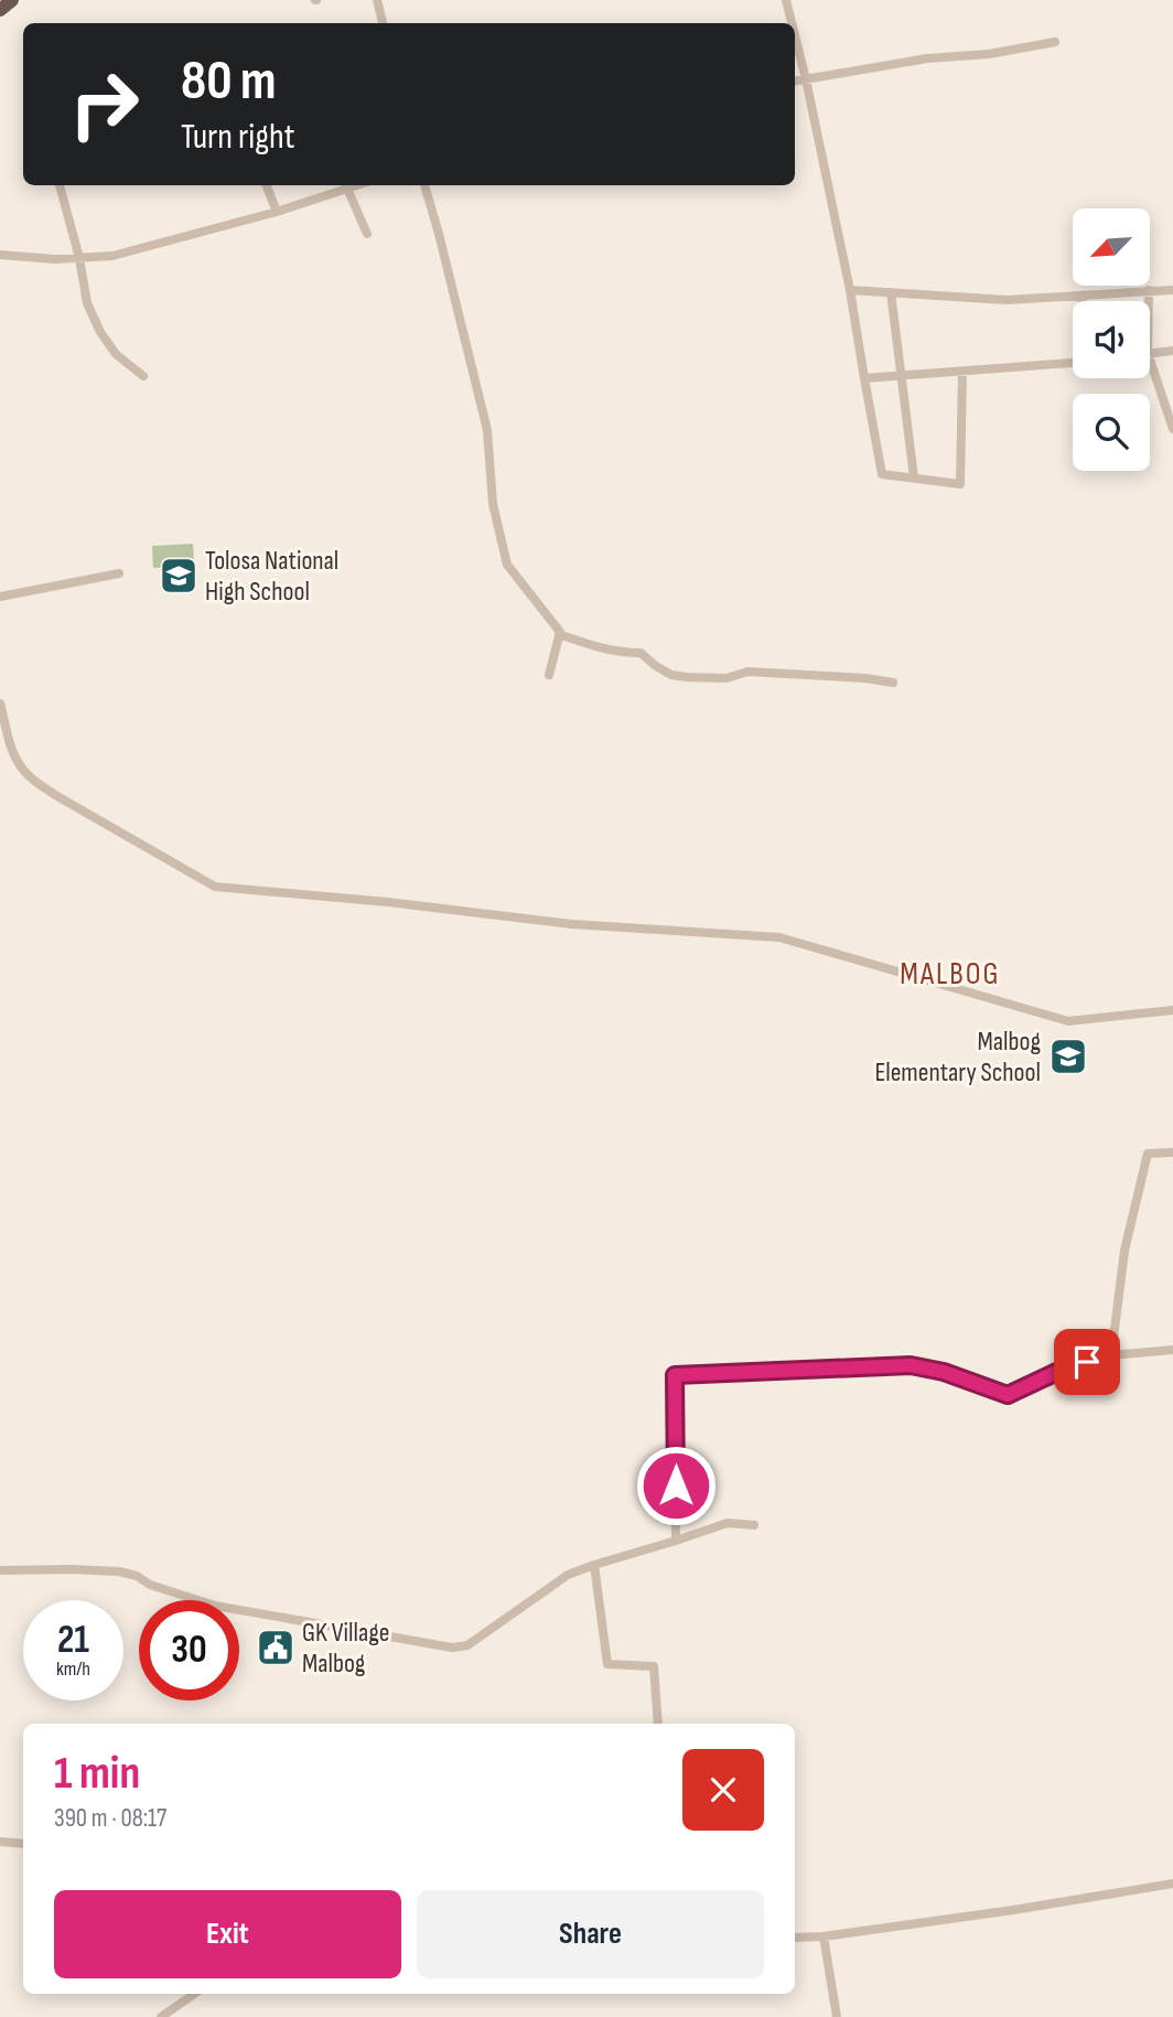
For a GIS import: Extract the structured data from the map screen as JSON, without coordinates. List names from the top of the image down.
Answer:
{
  "districts": ["MALBOG"],
  "places": {
    "school or university": ["Tolosa National High School", "Malbog Elementary School"],
    "public building": ["GK Village Malbog"]
  },
  "north": "bottom left",
  "page": {
    "turn": ["80 m", "Turn right"],
    "speed": "21 km/h",
    "limit": "30",
    "heading": ["1 min", "390 m · 08:17"],
    "buttons": ["Exit", "Share"]
  }
}
